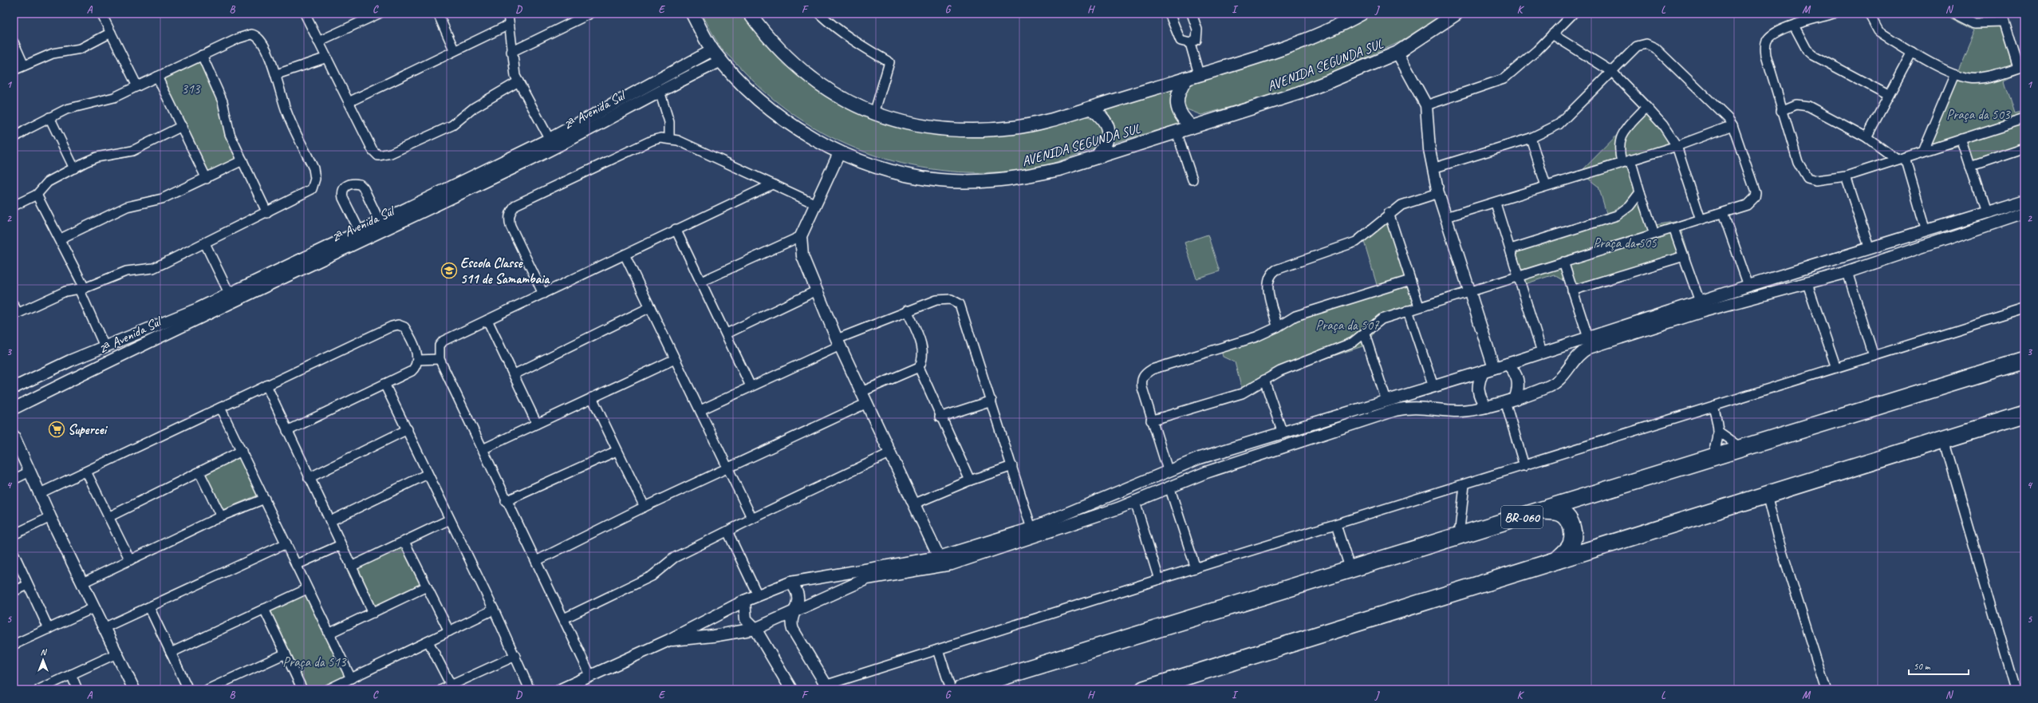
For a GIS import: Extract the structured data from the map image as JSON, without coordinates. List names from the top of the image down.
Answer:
{
  "streets": {
    "highway": ["BR-060"],
    "main road": ["AVENIDA SEGUNDA SUL"],
    "street": ["2ᵃ Avenida Sul"]
  },
  "crossings": [
    ["AVENIDA SEGUNDA SUL", "2ᵃ Avenida Sul"]
  ],
  "parks": [
    "313",
    "Praça da 503",
    "Praça da 505",
    "Praça da 507",
    "Praça da 513"
  ],
  "places": {
    "school or university": ["Escola Classe 511 de Samambaia"],
    "supermarket": ["Supercei"]
  },
  "scale_bar": "50 m",
  "north": "top",
  "grid": {
    "columns": [
      "A",
      "B",
      "C",
      "D",
      "E",
      "F",
      "G",
      "H",
      "I",
      "J",
      "K",
      "L",
      "M",
      "N"
    ],
    "rows": [
      "1",
      "2",
      "3",
      "4",
      "5"
    ]
  }
}
